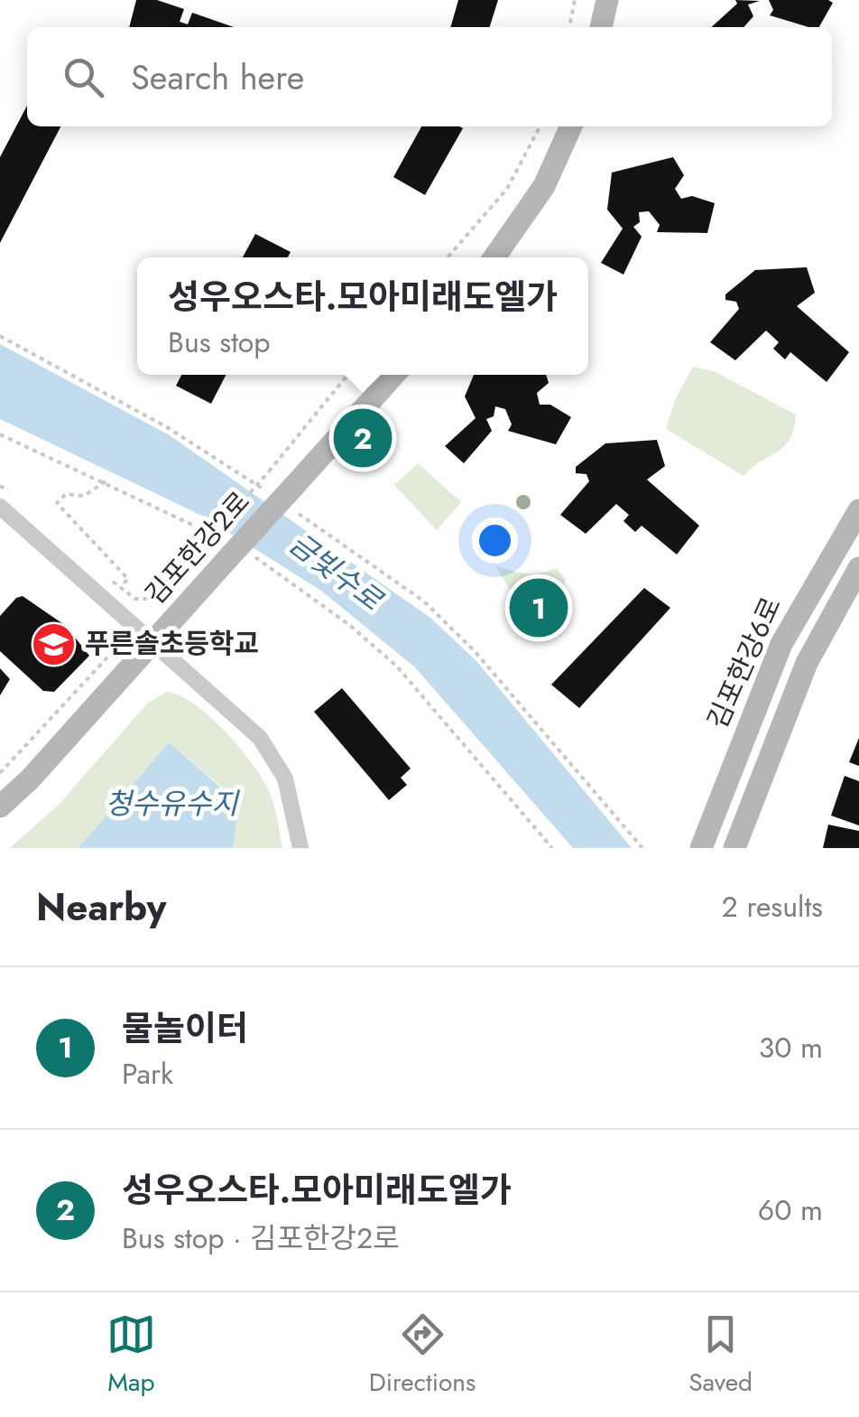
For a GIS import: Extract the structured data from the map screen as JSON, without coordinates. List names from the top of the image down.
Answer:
{
  "streets": {
    "street": ["김포한강2로", "김포한강6로"]
  },
  "water": ["금빛수로", "청수유수지"],
  "places": {
    "school or university": ["푸른솔초등학교"]
  },
  "page": {
    "search": "Search here",
    "popup": ["성우오스타.모아미래도엘가", "Bus stop"],
    "pins": ["2", "1"],
    "heading": ["Nearby", "2 results"],
    "list": [
      {
        "mark": "1",
        "name": "물놀이터",
        "note": "Park",
        "value": "30 m"
      },
      {
        "mark": "2",
        "name": "성우오스타.모아미래도엘가",
        "note": "Bus stop · 김포한강2로",
        "value": "60 m"
      }
    ],
    "nav": ["Map", "Directions", "Saved"]
  }
}
